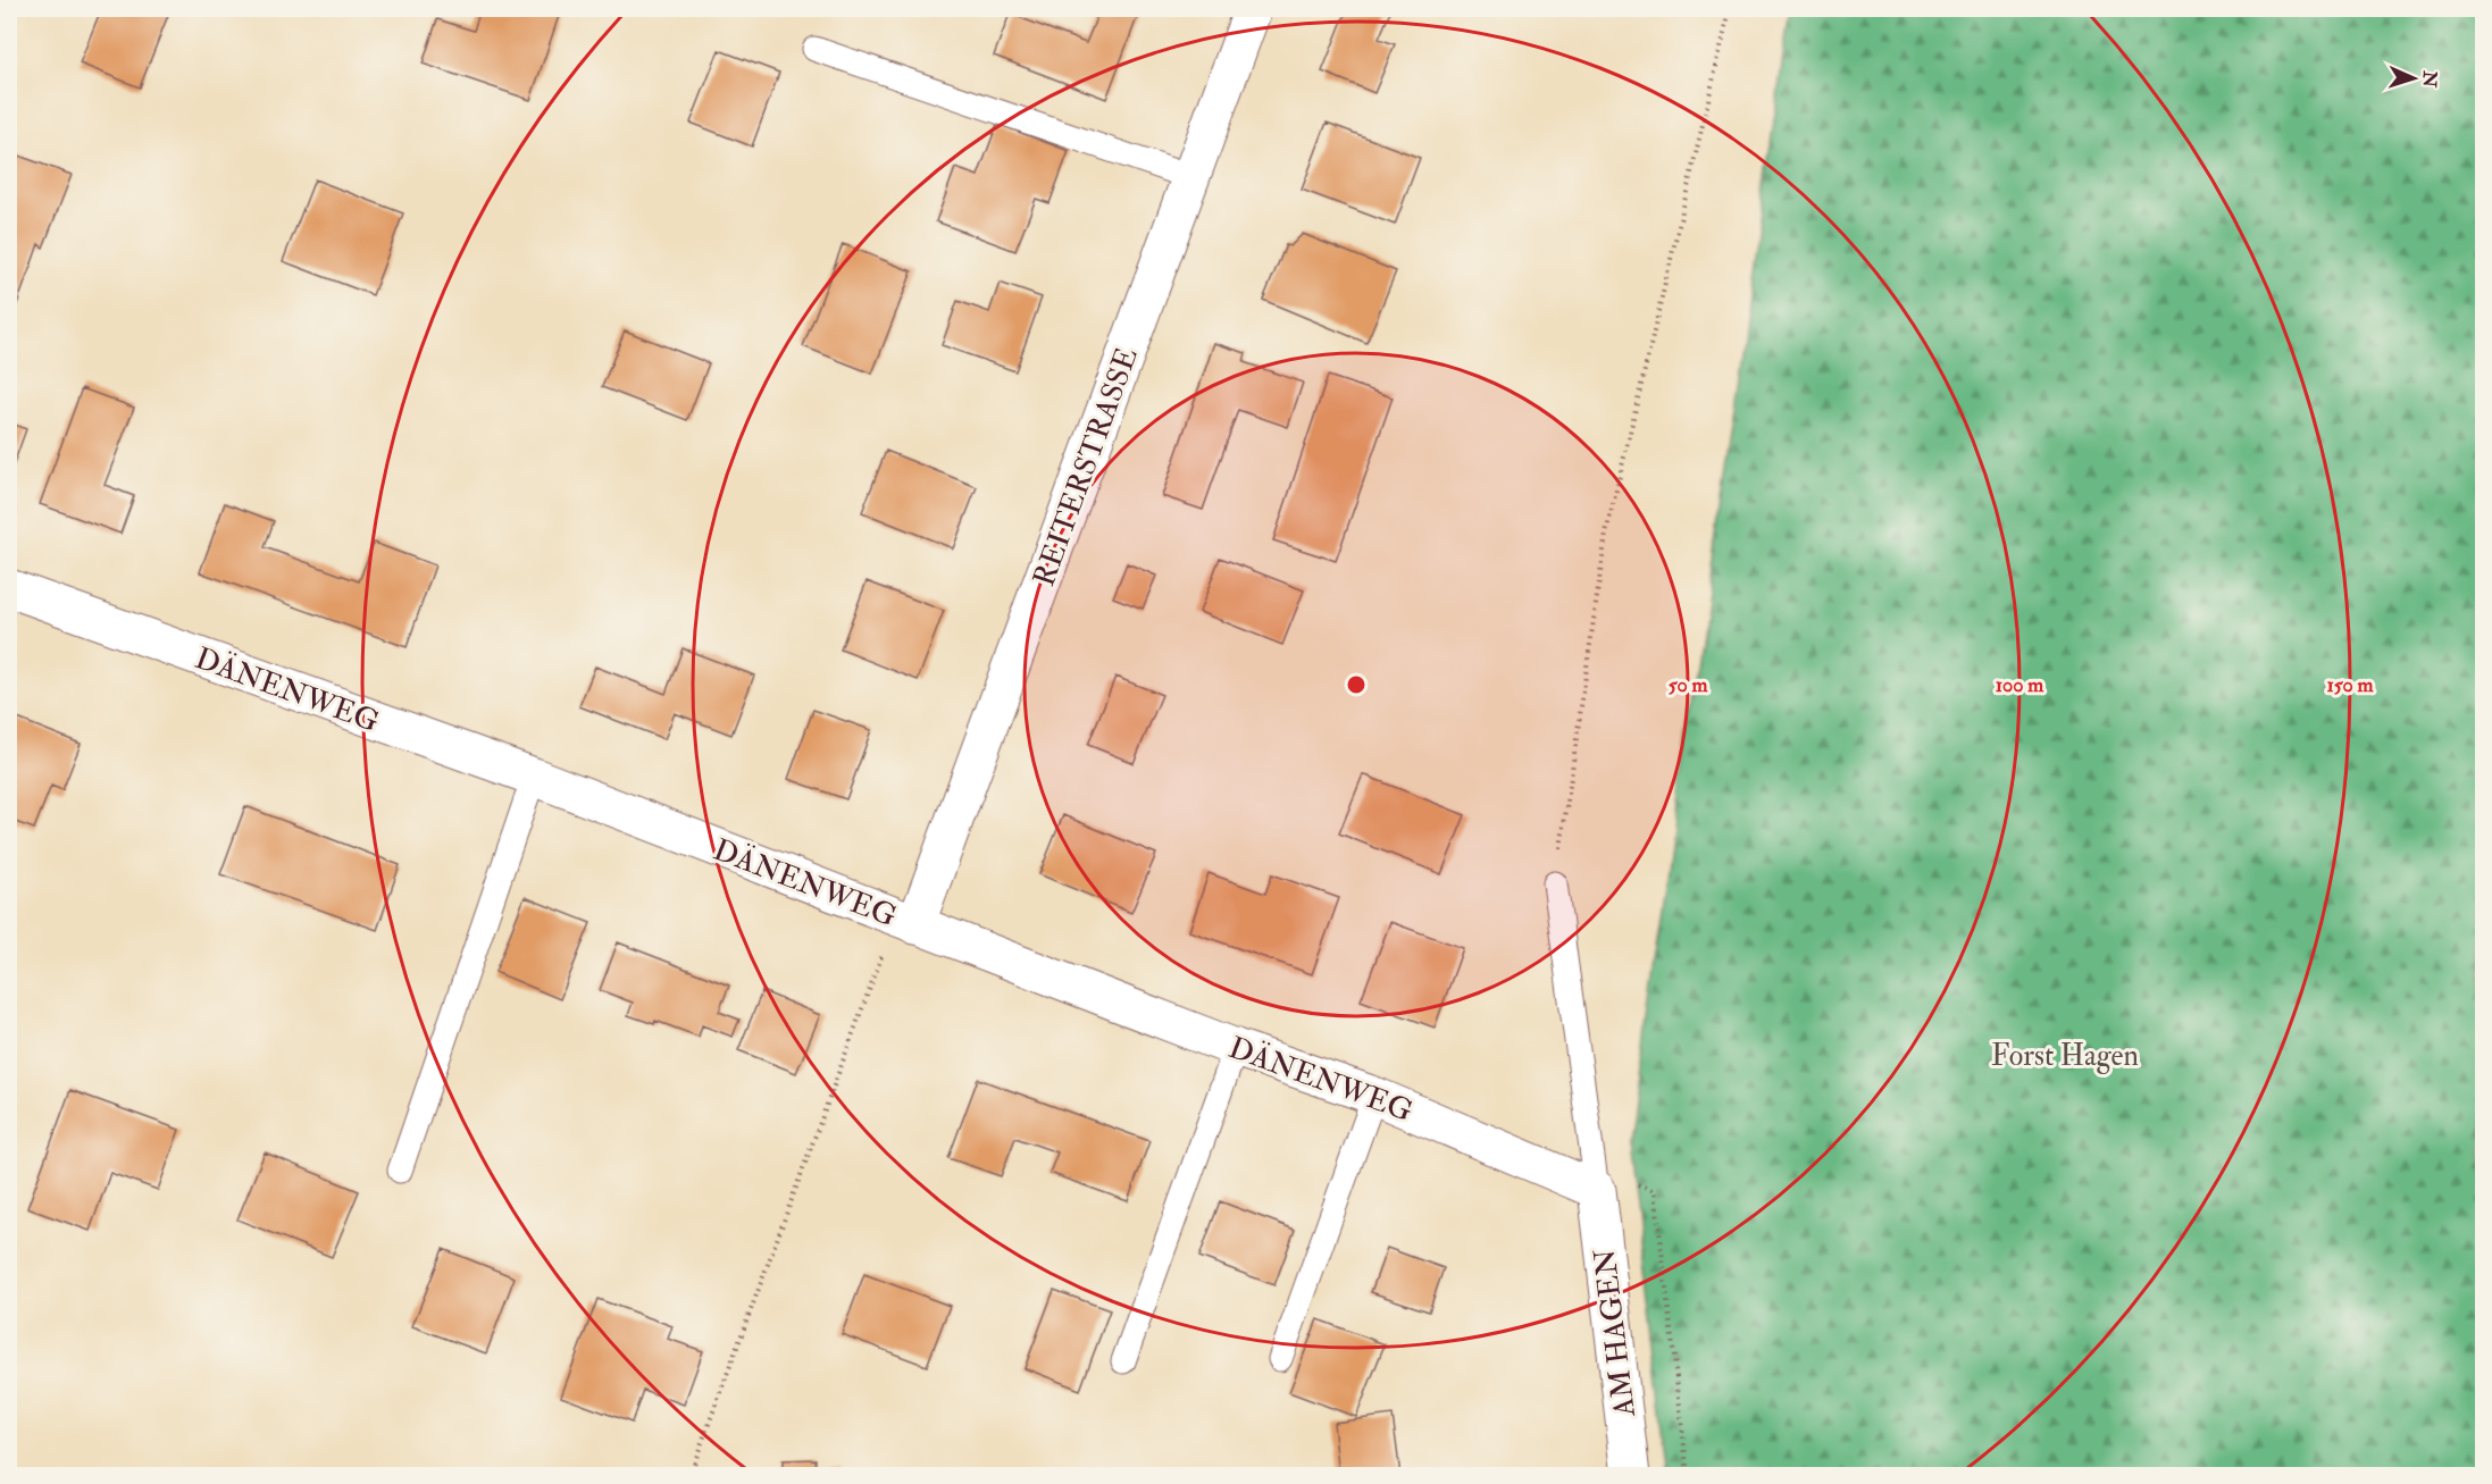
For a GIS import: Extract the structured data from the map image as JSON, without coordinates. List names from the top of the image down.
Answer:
{
  "streets": {
    "street": ["REITERSTRASSE", "DÄNENWEG", "AM HAGEN"]
  },
  "crossings": [
    ["REITERSTRASSE", "DÄNENWEG"],
    ["DÄNENWEG", "AM HAGEN"]
  ],
  "parks": ["Forst Hagen"],
  "north": "right",
  "rings": ["50 m", "100 m", "150 m"]
}
